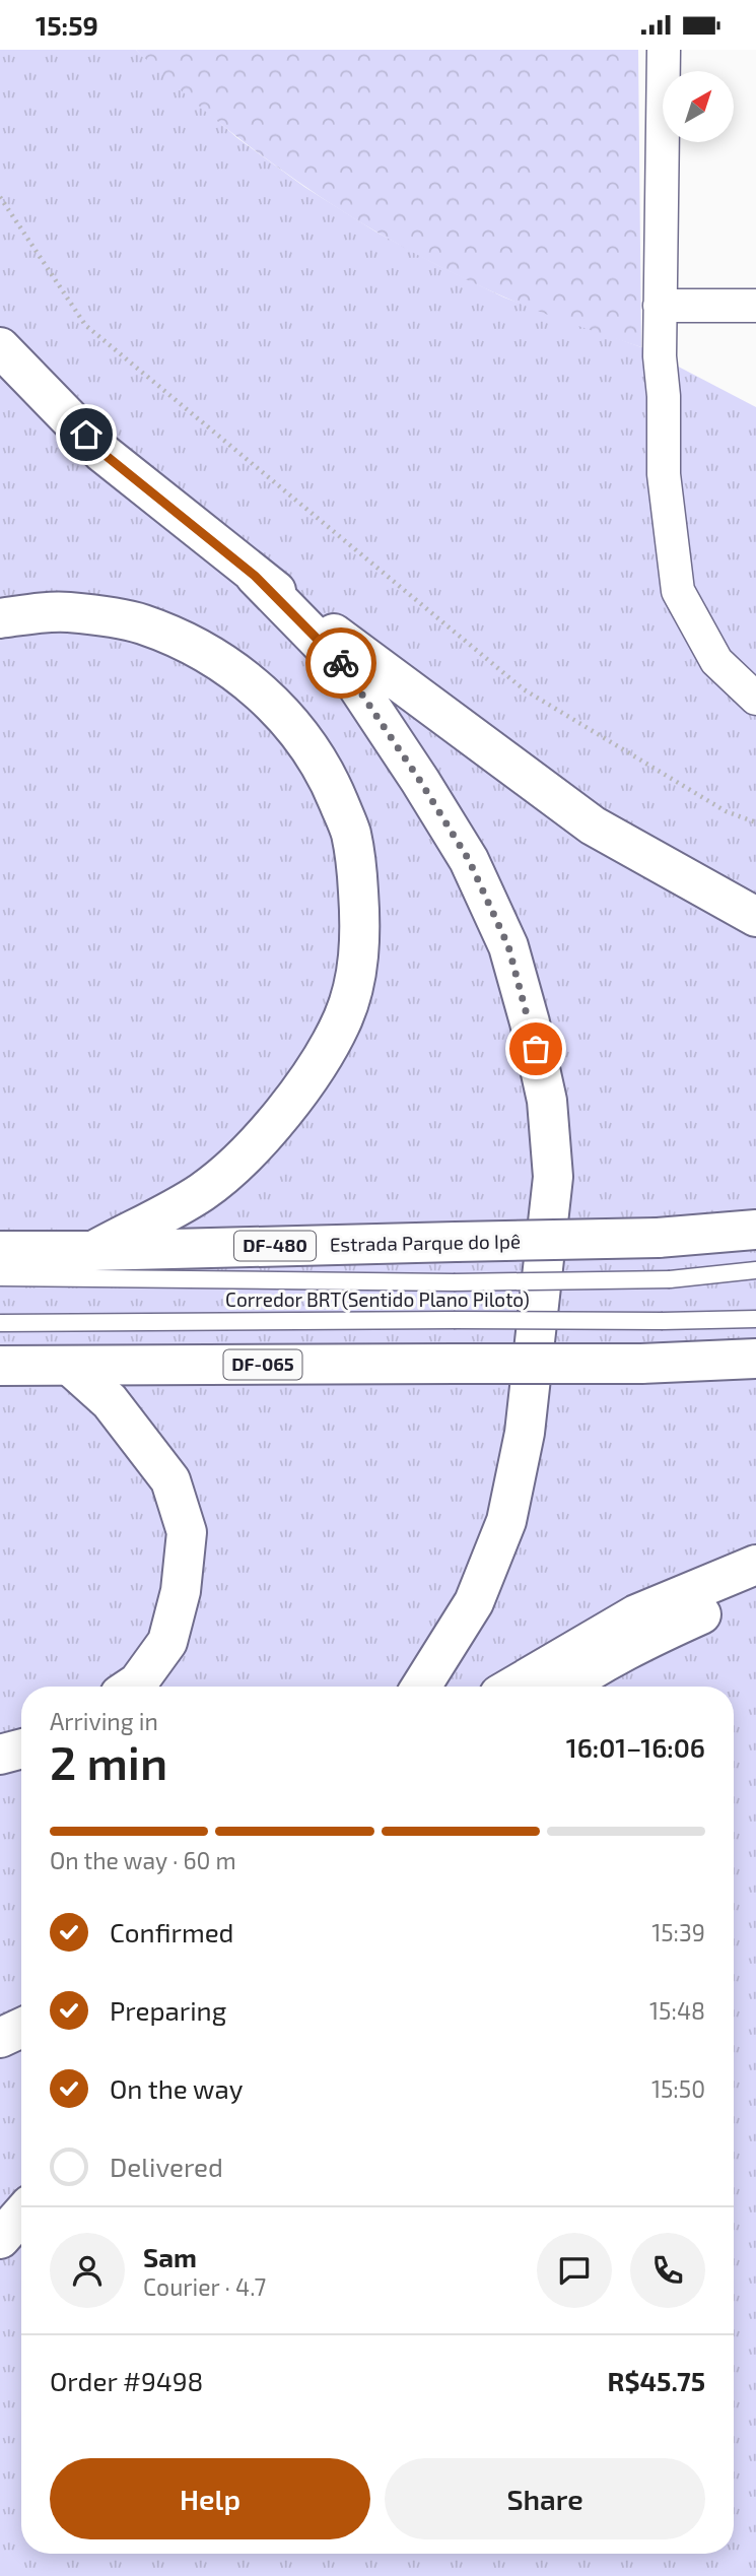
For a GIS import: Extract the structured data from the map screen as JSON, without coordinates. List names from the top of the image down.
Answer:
{
  "streets": {
    "main road": ["Estrada Parque do Ipê", "DF-480", "DF-065"],
    "lane": ["Corredor BRT(Sentido Plano Piloto)"]
  },
  "crossings": [
    ["Estrada Parque do Ipê", "DF-480"]
  ],
  "north": "top right",
  "page": {
    "status": "15:59",
    "heading": ["2 min", "Arriving in", "16:01–16:06"],
    "panel": [
      "Sam",
      "Courier · 4.7",
      "Order #9498",
      "R$45.75"
    ],
    "bar": "On the way · 60 m",
    "list": [
      ["Confirmed", "15:39"],
      ["Preparing", "15:48"],
      ["On the way", "15:50"],
      "Delivered"
    ],
    "buttons": ["Help", "Share"]
  }
}
